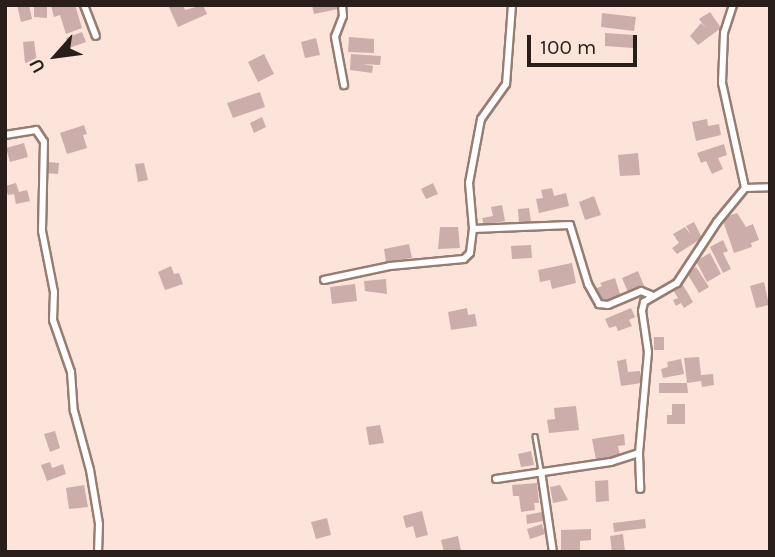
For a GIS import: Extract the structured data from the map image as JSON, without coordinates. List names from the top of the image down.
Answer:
{
  "scale_bar": "100 m",
  "north": "bottom left"
}
